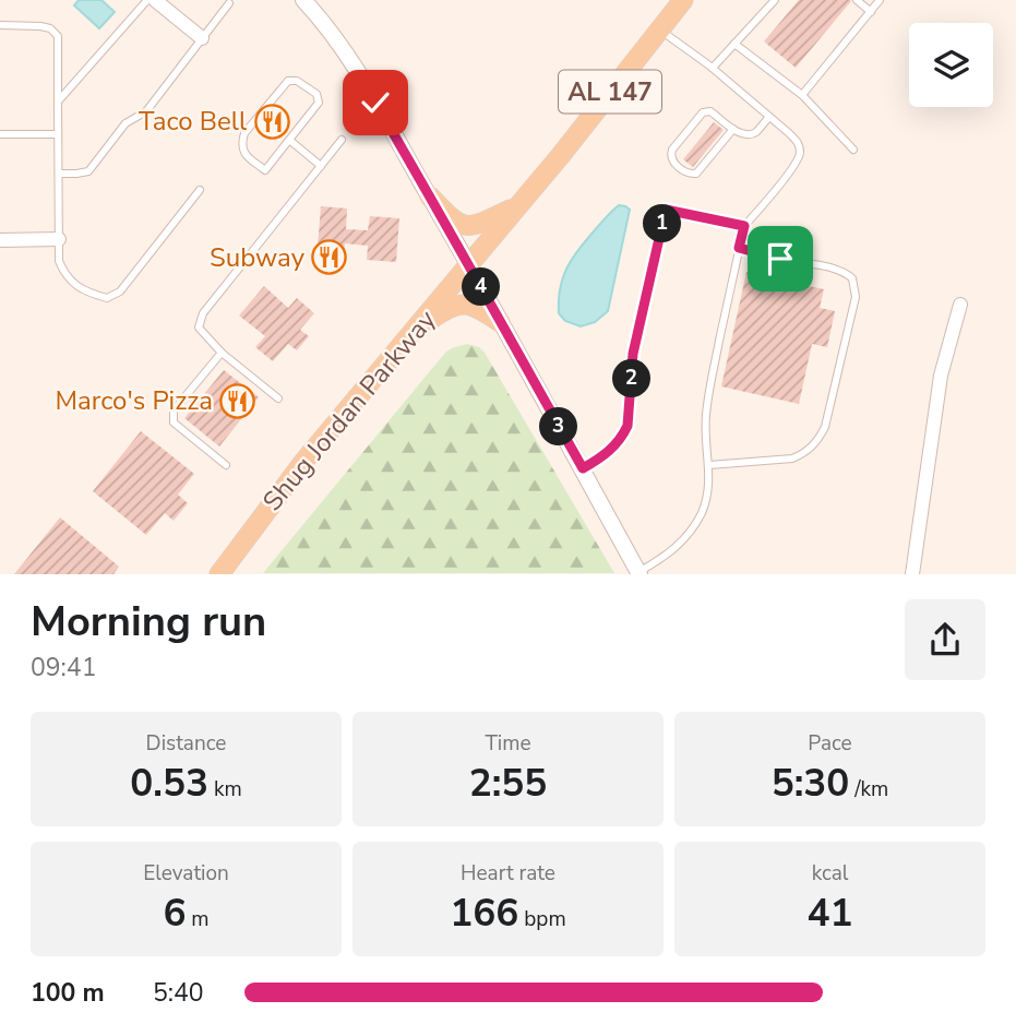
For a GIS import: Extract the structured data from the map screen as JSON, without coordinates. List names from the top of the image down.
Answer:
{
  "streets": {
    "main road": ["AL 147", "Shug Jordan Parkway"]
  },
  "places": {
    "restaurant": ["Taco Bell", "Subway", "Marco's Pizza"]
  },
  "page": {
    "pins": [
      "1",
      "4",
      "2",
      "3"
    ],
    "heading": ["Morning run", "09:41"],
    "stats": [
      ["Distance", "0.53 km"],
      ["Time", "2:55"],
      ["Pace", "5:30 /km"],
      ["Elevation", "6 m"],
      ["Heart rate", "166 bpm"],
      ["kcal", "41"]
    ],
    "list": [
      {
        "name": "100 m",
        "note": "5:40"
      }
    ]
  }
}
